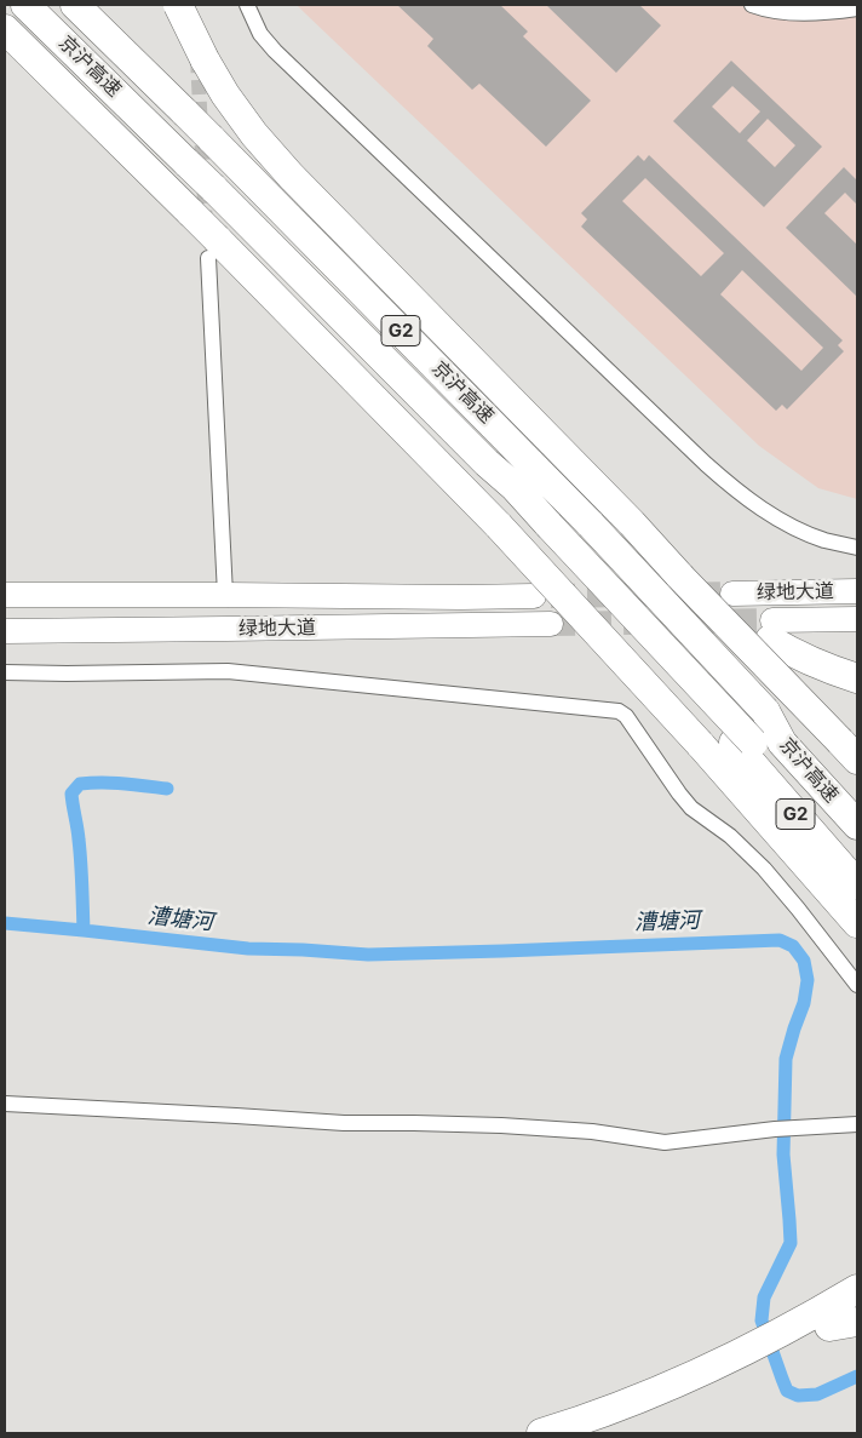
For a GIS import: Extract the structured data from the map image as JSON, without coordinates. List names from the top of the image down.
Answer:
{
  "streets": {
    "highway": ["京沪高速", "G2"],
    "main road": ["绿地大道"]
  },
  "water": ["漕塘河"]
}
